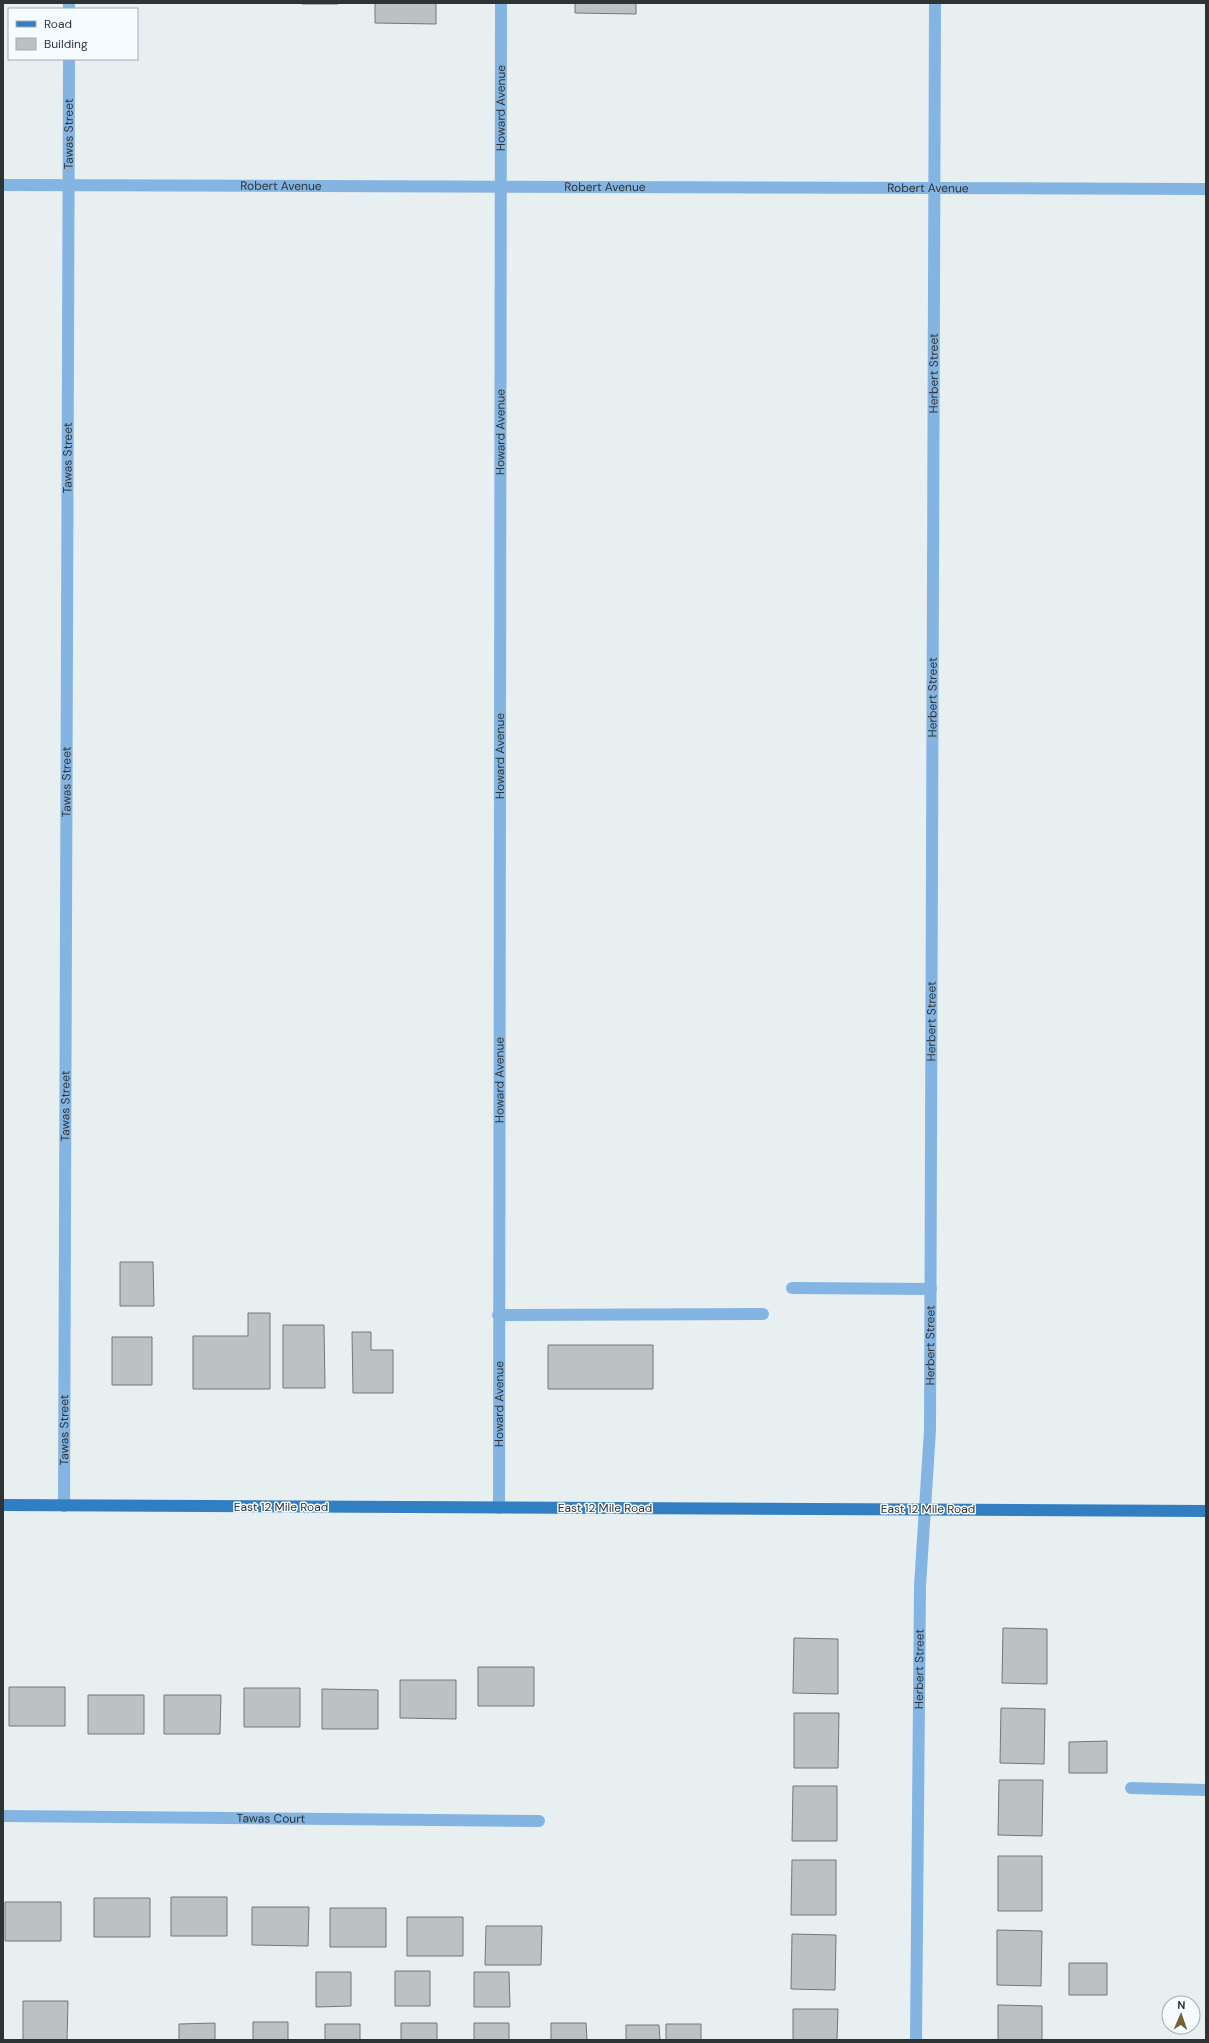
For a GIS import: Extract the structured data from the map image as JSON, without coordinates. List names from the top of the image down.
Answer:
{
  "streets": {
    "main road": ["East 12 Mile Road"],
    "street": [
      "Howard Avenue",
      "Tawas Street",
      "Robert Avenue",
      "Herbert Street",
      "Tawas Court"
    ]
  },
  "crossings": [
    ["Howard Avenue", "Robert Avenue"],
    ["Howard Avenue", "East 12 Mile Road"],
    ["Tawas Street", "Robert Avenue"],
    ["Tawas Street", "East 12 Mile Road"],
    ["Robert Avenue", "Herbert Street"],
    ["Herbert Street", "East 12 Mile Road"]
  ],
  "legend": ["Road", "Building"],
  "north": "top"
}
